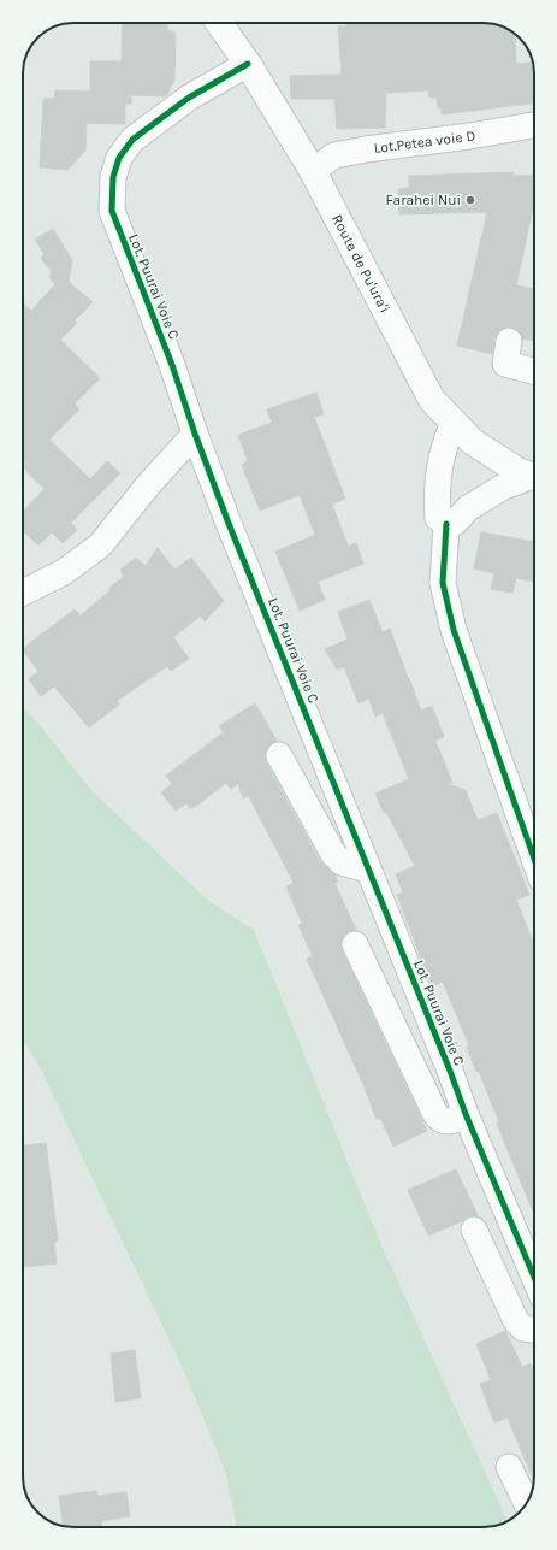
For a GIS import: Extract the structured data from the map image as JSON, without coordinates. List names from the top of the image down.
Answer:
{
  "streets": {
    "main road": ["Route de Pu'ura'i"],
    "street": ["Lot.Petea voie D", "Lot. Puurai Voie C"]
  },
  "crossings": [
    ["Lot.Petea voie D", "Route de Pu'ura'i"],
    ["Route de Pu'ura'i", "Lot. Puurai Voie C"]
  ],
  "places": ["Farahei Nui"]
}
